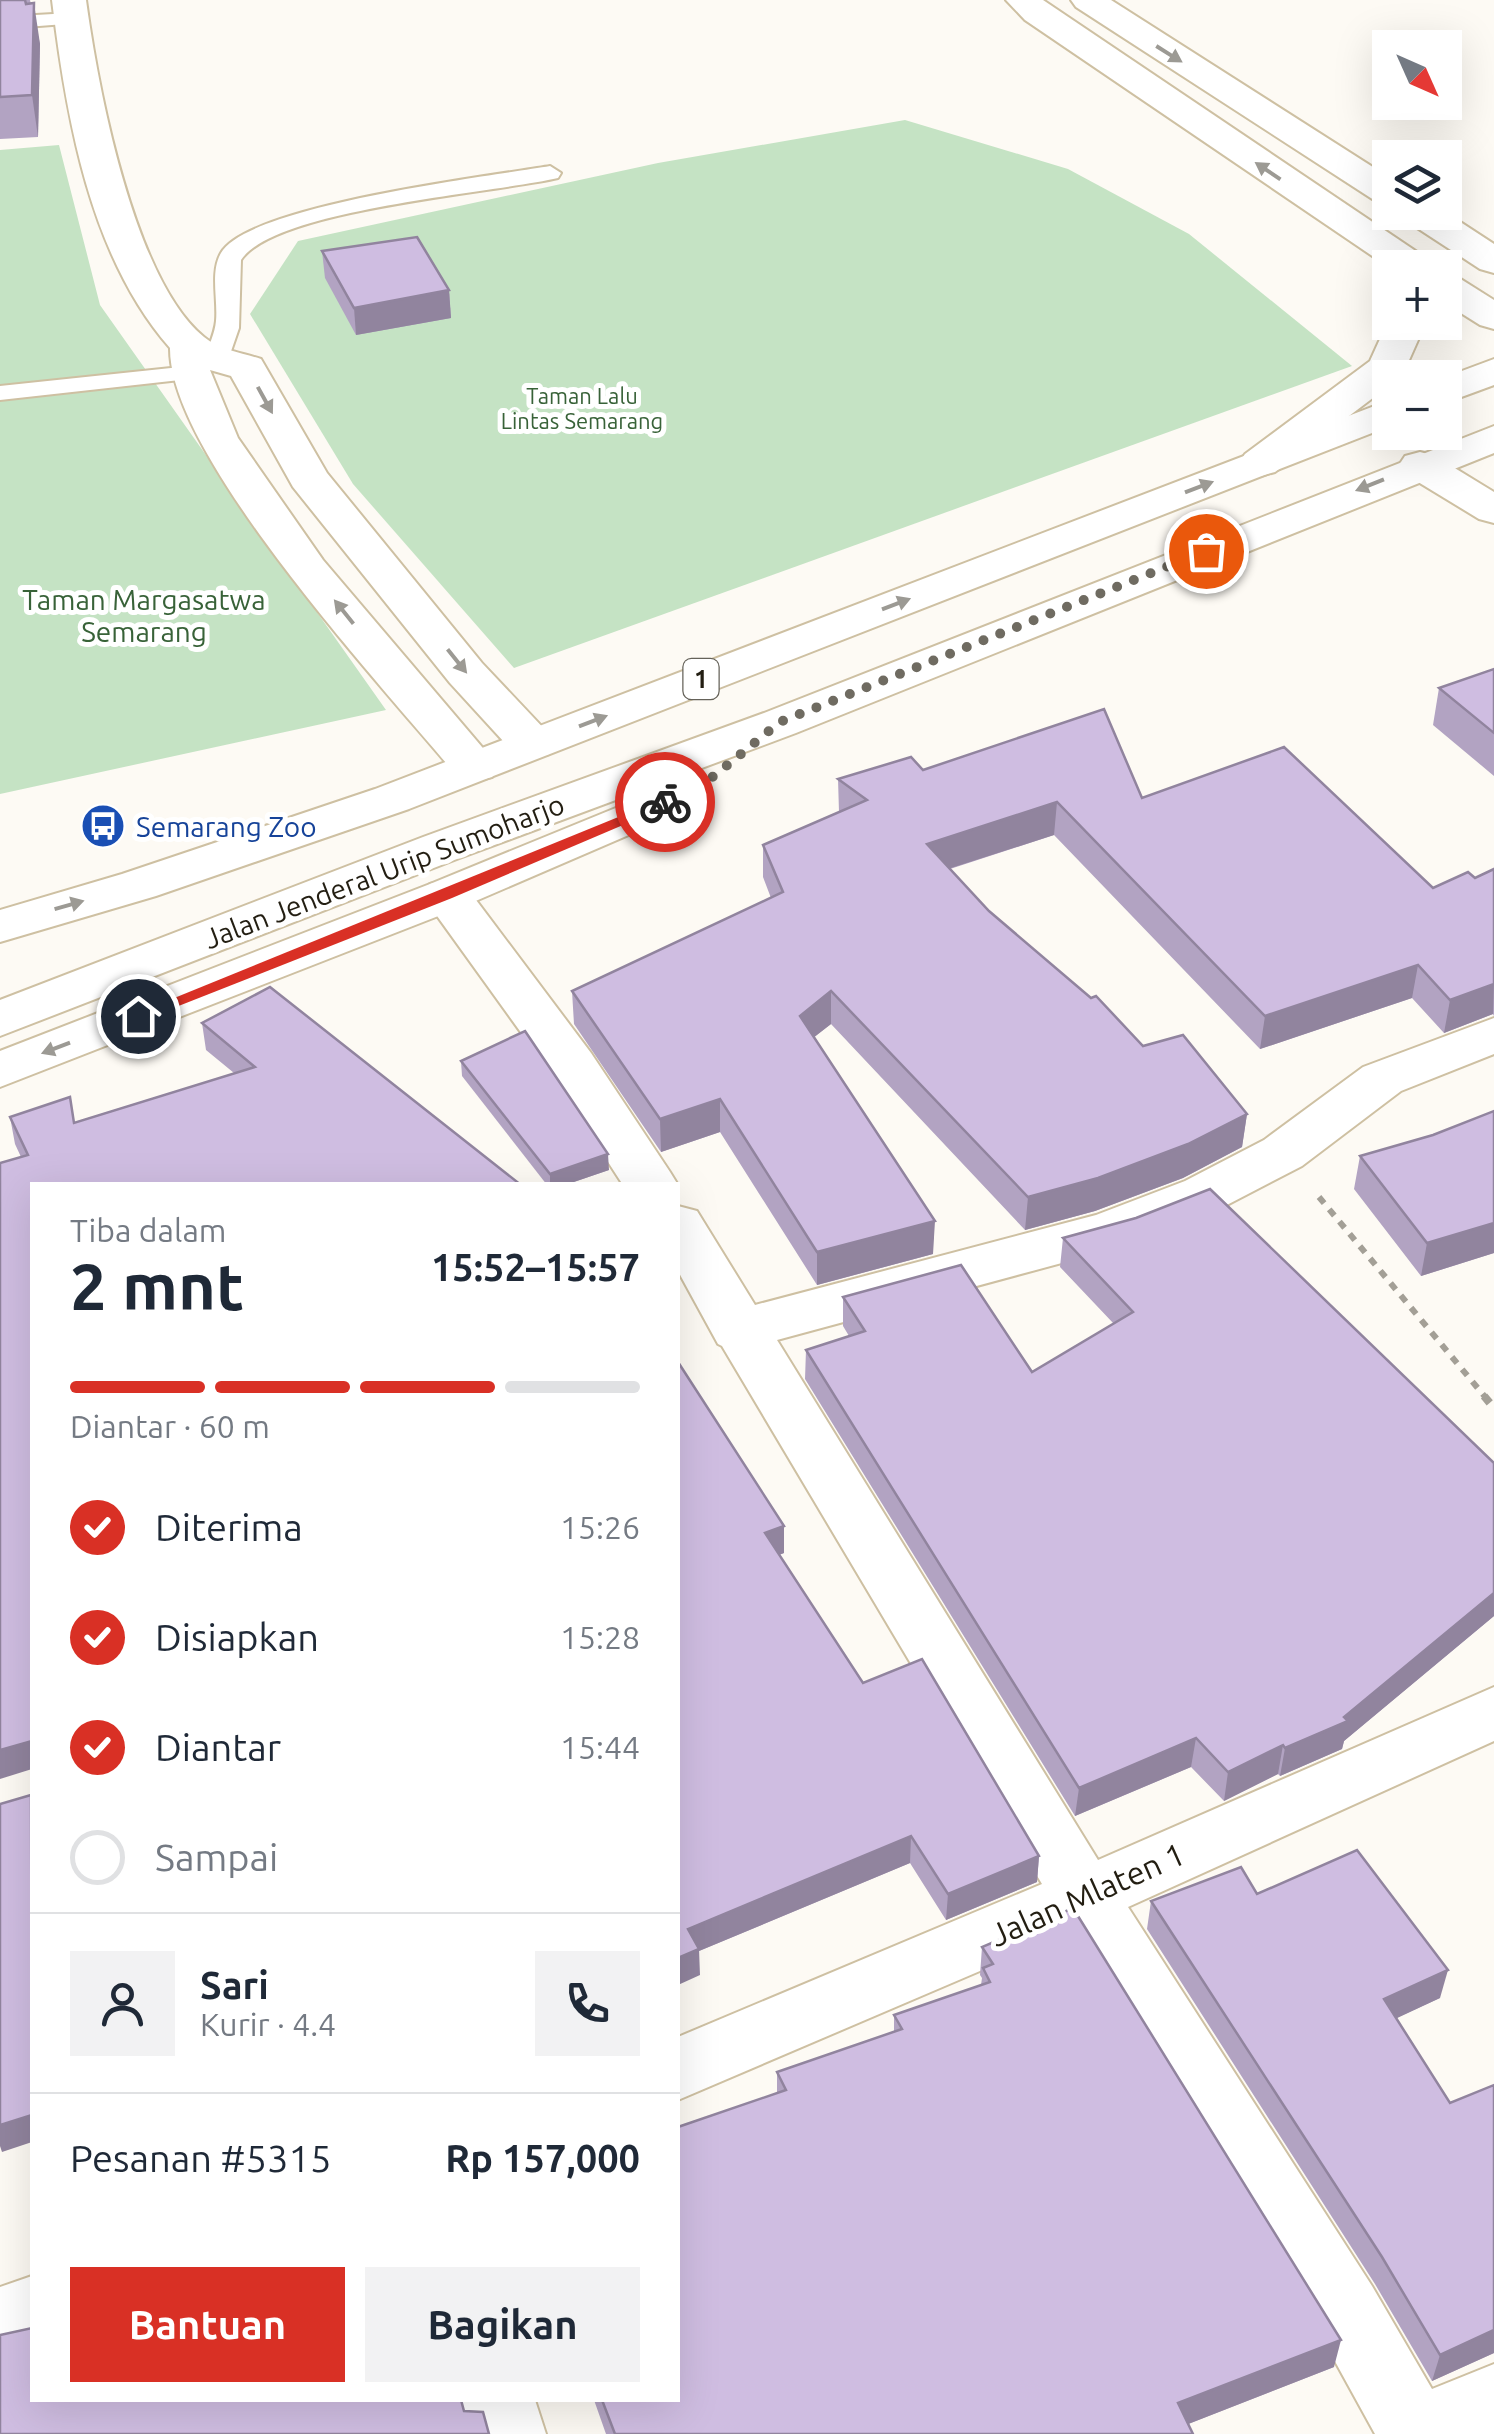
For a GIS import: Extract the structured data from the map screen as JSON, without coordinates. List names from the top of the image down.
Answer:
{
  "streets": {
    "main road": ["1", "Jalan Jenderal Urip Sumoharjo", "Jalan Mlaten 1"]
  },
  "parks": ["Taman Lalu Lintas Semarang", "Taman Margasatwa Semarang"],
  "places": {
    "bus stop": ["Semarang Zoo"]
  },
  "north": "bottom right",
  "page": {
    "map_buttons": ["+", "−"],
    "heading": ["2 mnt", "Tiba dalam", "15:52–15:57"],
    "panel": [
      "Sari",
      "Kurir · 4.4",
      "Pesanan #5315",
      "Rp 157,000"
    ],
    "bar": "Diantar · 60 m",
    "list": [
      ["Diterima", "15:26"],
      ["Disiapkan", "15:28"],
      ["Diantar", "15:44"],
      "Sampai"
    ],
    "buttons": ["Bantuan", "Bagikan"]
  }
}
